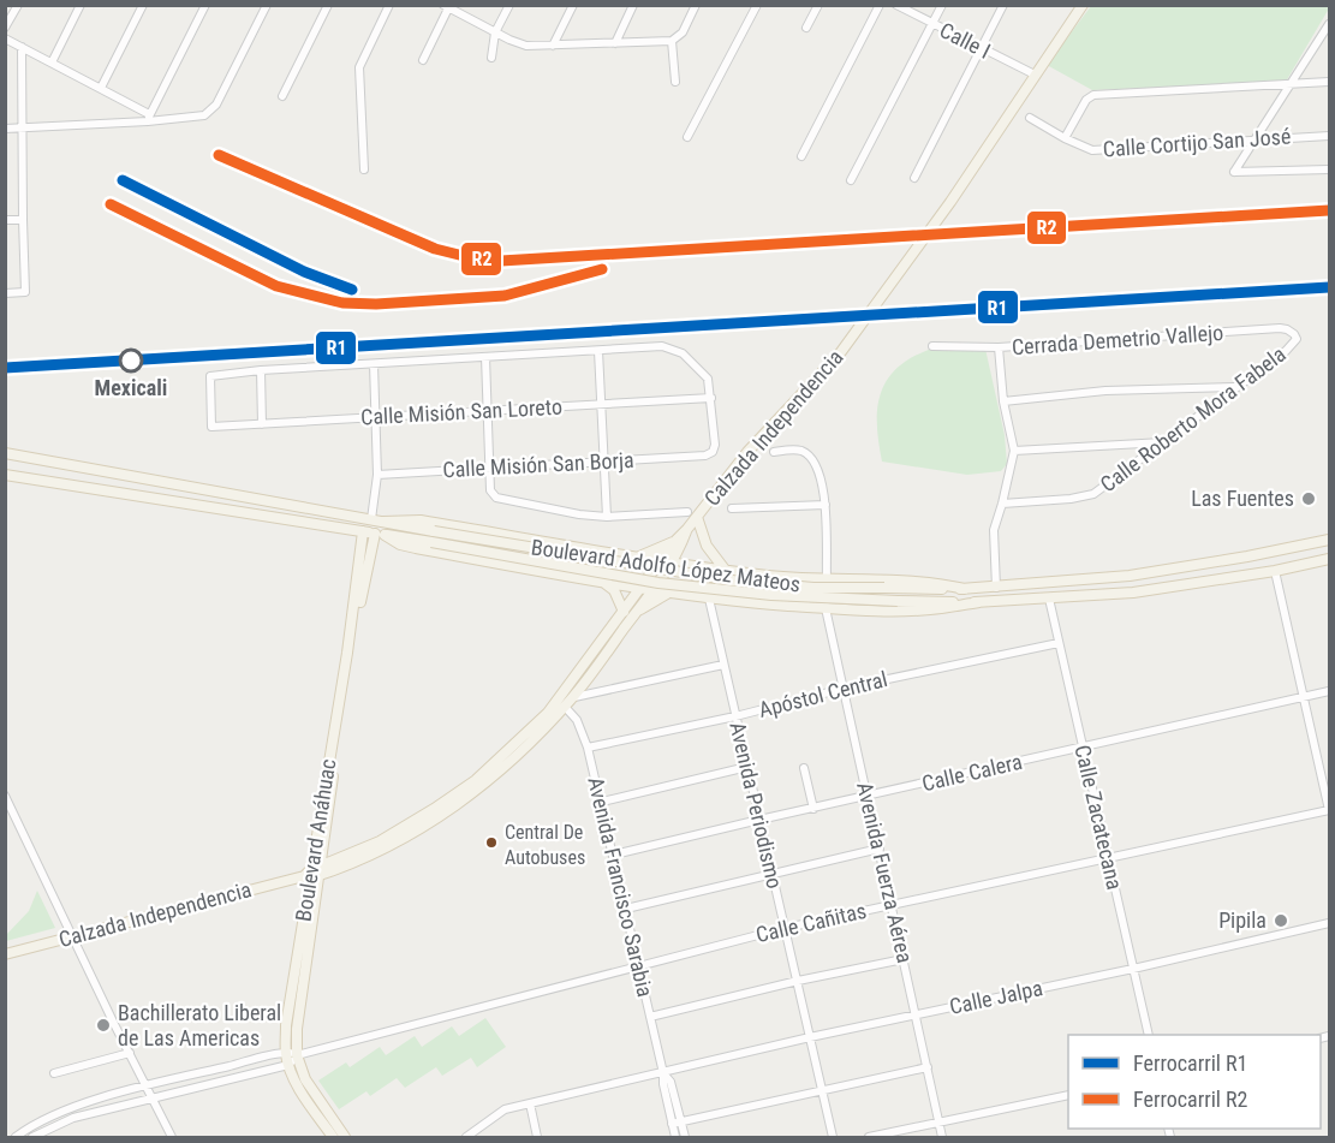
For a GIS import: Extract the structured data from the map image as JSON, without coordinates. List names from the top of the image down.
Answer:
{
  "streets": {
    "main road": ["Calzada Independencia", "Boulevard Adolfo López Mateos", "Boulevard Anáhuac"],
    "street": [
      "Calle I",
      "Calle Cortijo San José",
      "Cerrada Demetrio Vallejo",
      "Calle Misión San Loreto",
      "Calle Roberto Mora Fabela",
      "Calle Misión San Borja",
      "Apóstol Central",
      "Calle Calera",
      "Avenida Periodismo",
      "Calle Zacatecana",
      "Avenida Fuerza Aérea",
      "Avenida Francisco Sarabia",
      "Calle Cañitas",
      "Calle Jalpa"
    ]
  },
  "crossings": [
    ["Calle I", "Calzada Independencia"],
    ["Cerrada Demetrio Vallejo", "Calle Roberto Mora Fabela"],
    ["Calle Misión San Loreto", "Calle Misión San Borja"],
    ["Calzada Independencia", "Boulevard Anáhuac"],
    ["Calzada Independencia", "Avenida Francisco Sarabia"],
    ["Boulevard Adolfo López Mateos", "Calle Zacatecana"],
    ["Boulevard Adolfo López Mateos", "Boulevard Anáhuac"],
    ["Apóstol Central", "Avenida Periodismo"],
    ["Apóstol Central", "Calle Zacatecana"],
    ["Apóstol Central", "Avenida Fuerza Aérea"],
    ["Apóstol Central", "Avenida Francisco Sarabia"],
    ["Calle Calera", "Avenida Periodismo"],
    ["Calle Calera", "Calle Zacatecana"],
    ["Calle Calera", "Avenida Fuerza Aérea"],
    ["Calle Calera", "Avenida Francisco Sarabia"],
    ["Avenida Periodismo", "Calle Cañitas"],
    ["Avenida Periodismo", "Calle Jalpa"],
    ["Calle Zacatecana", "Calle Cañitas"],
    ["Calle Zacatecana", "Calle Jalpa"],
    ["Boulevard Anáhuac", "Calle Cañitas"],
    ["Avenida Fuerza Aérea", "Calle Cañitas"],
    ["Avenida Fuerza Aérea", "Calle Jalpa"],
    ["Avenida Francisco Sarabia", "Calle Cañitas"],
    ["Avenida Francisco Sarabia", "Calle Jalpa"]
  ],
  "places": [
    "Mexicali",
    "Las Fuentes",
    "Central De Autobuses",
    "Pipila",
    "Bachillerato Liberal de Las Americas"
  ],
  "lines": ["rail line R2", "rail line R1"],
  "legend": ["Ferrocarril R1", "Ferrocarril R2"]
}
